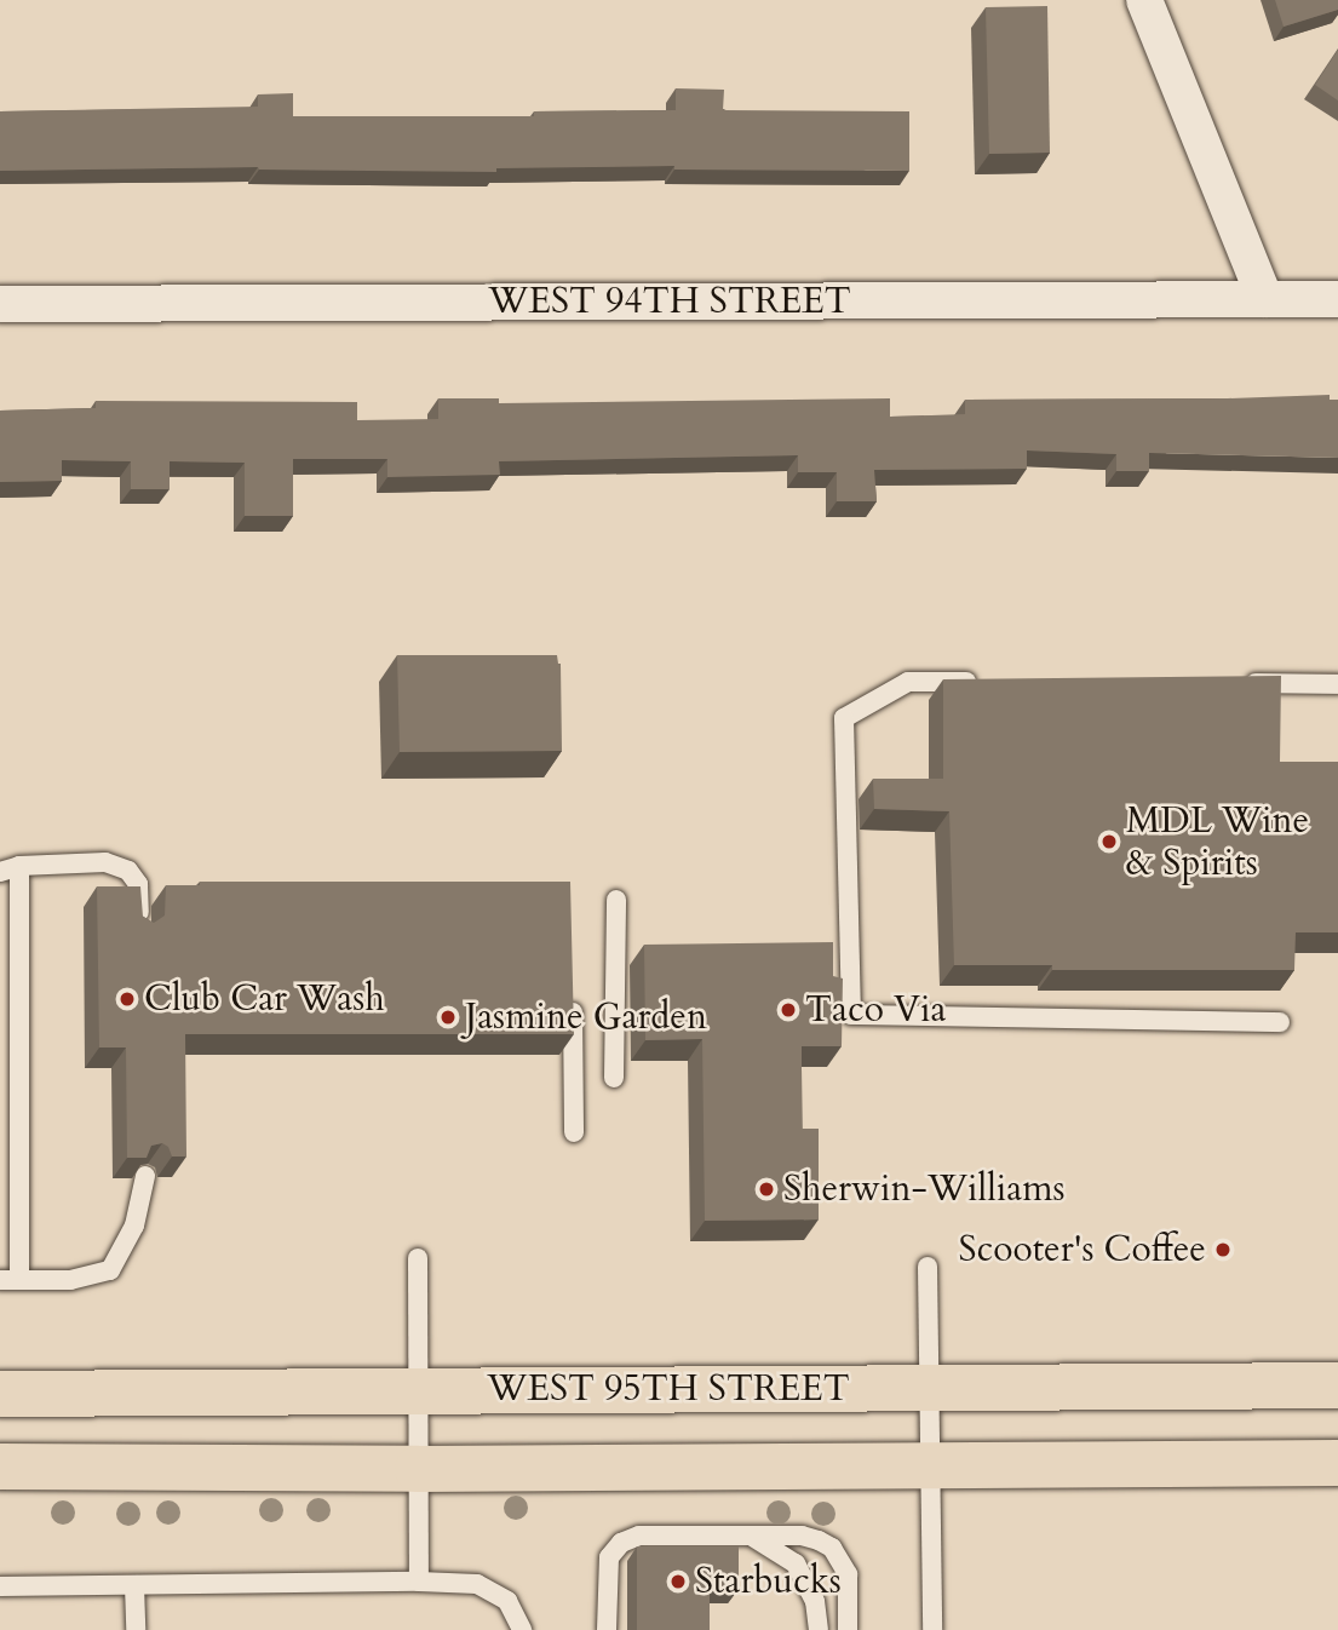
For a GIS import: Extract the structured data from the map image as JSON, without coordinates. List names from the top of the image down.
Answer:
{
  "streets": {
    "main road": ["WEST 95TH STREET"],
    "street": ["WEST 94TH STREET"]
  },
  "places": [
    "MDL Wine & Spirits",
    "Club Car Wash",
    "Taco Via",
    "Jasmine Garden",
    "Sherwin-Williams",
    "Scooter's Coffee",
    "Starbucks"
  ]
}
